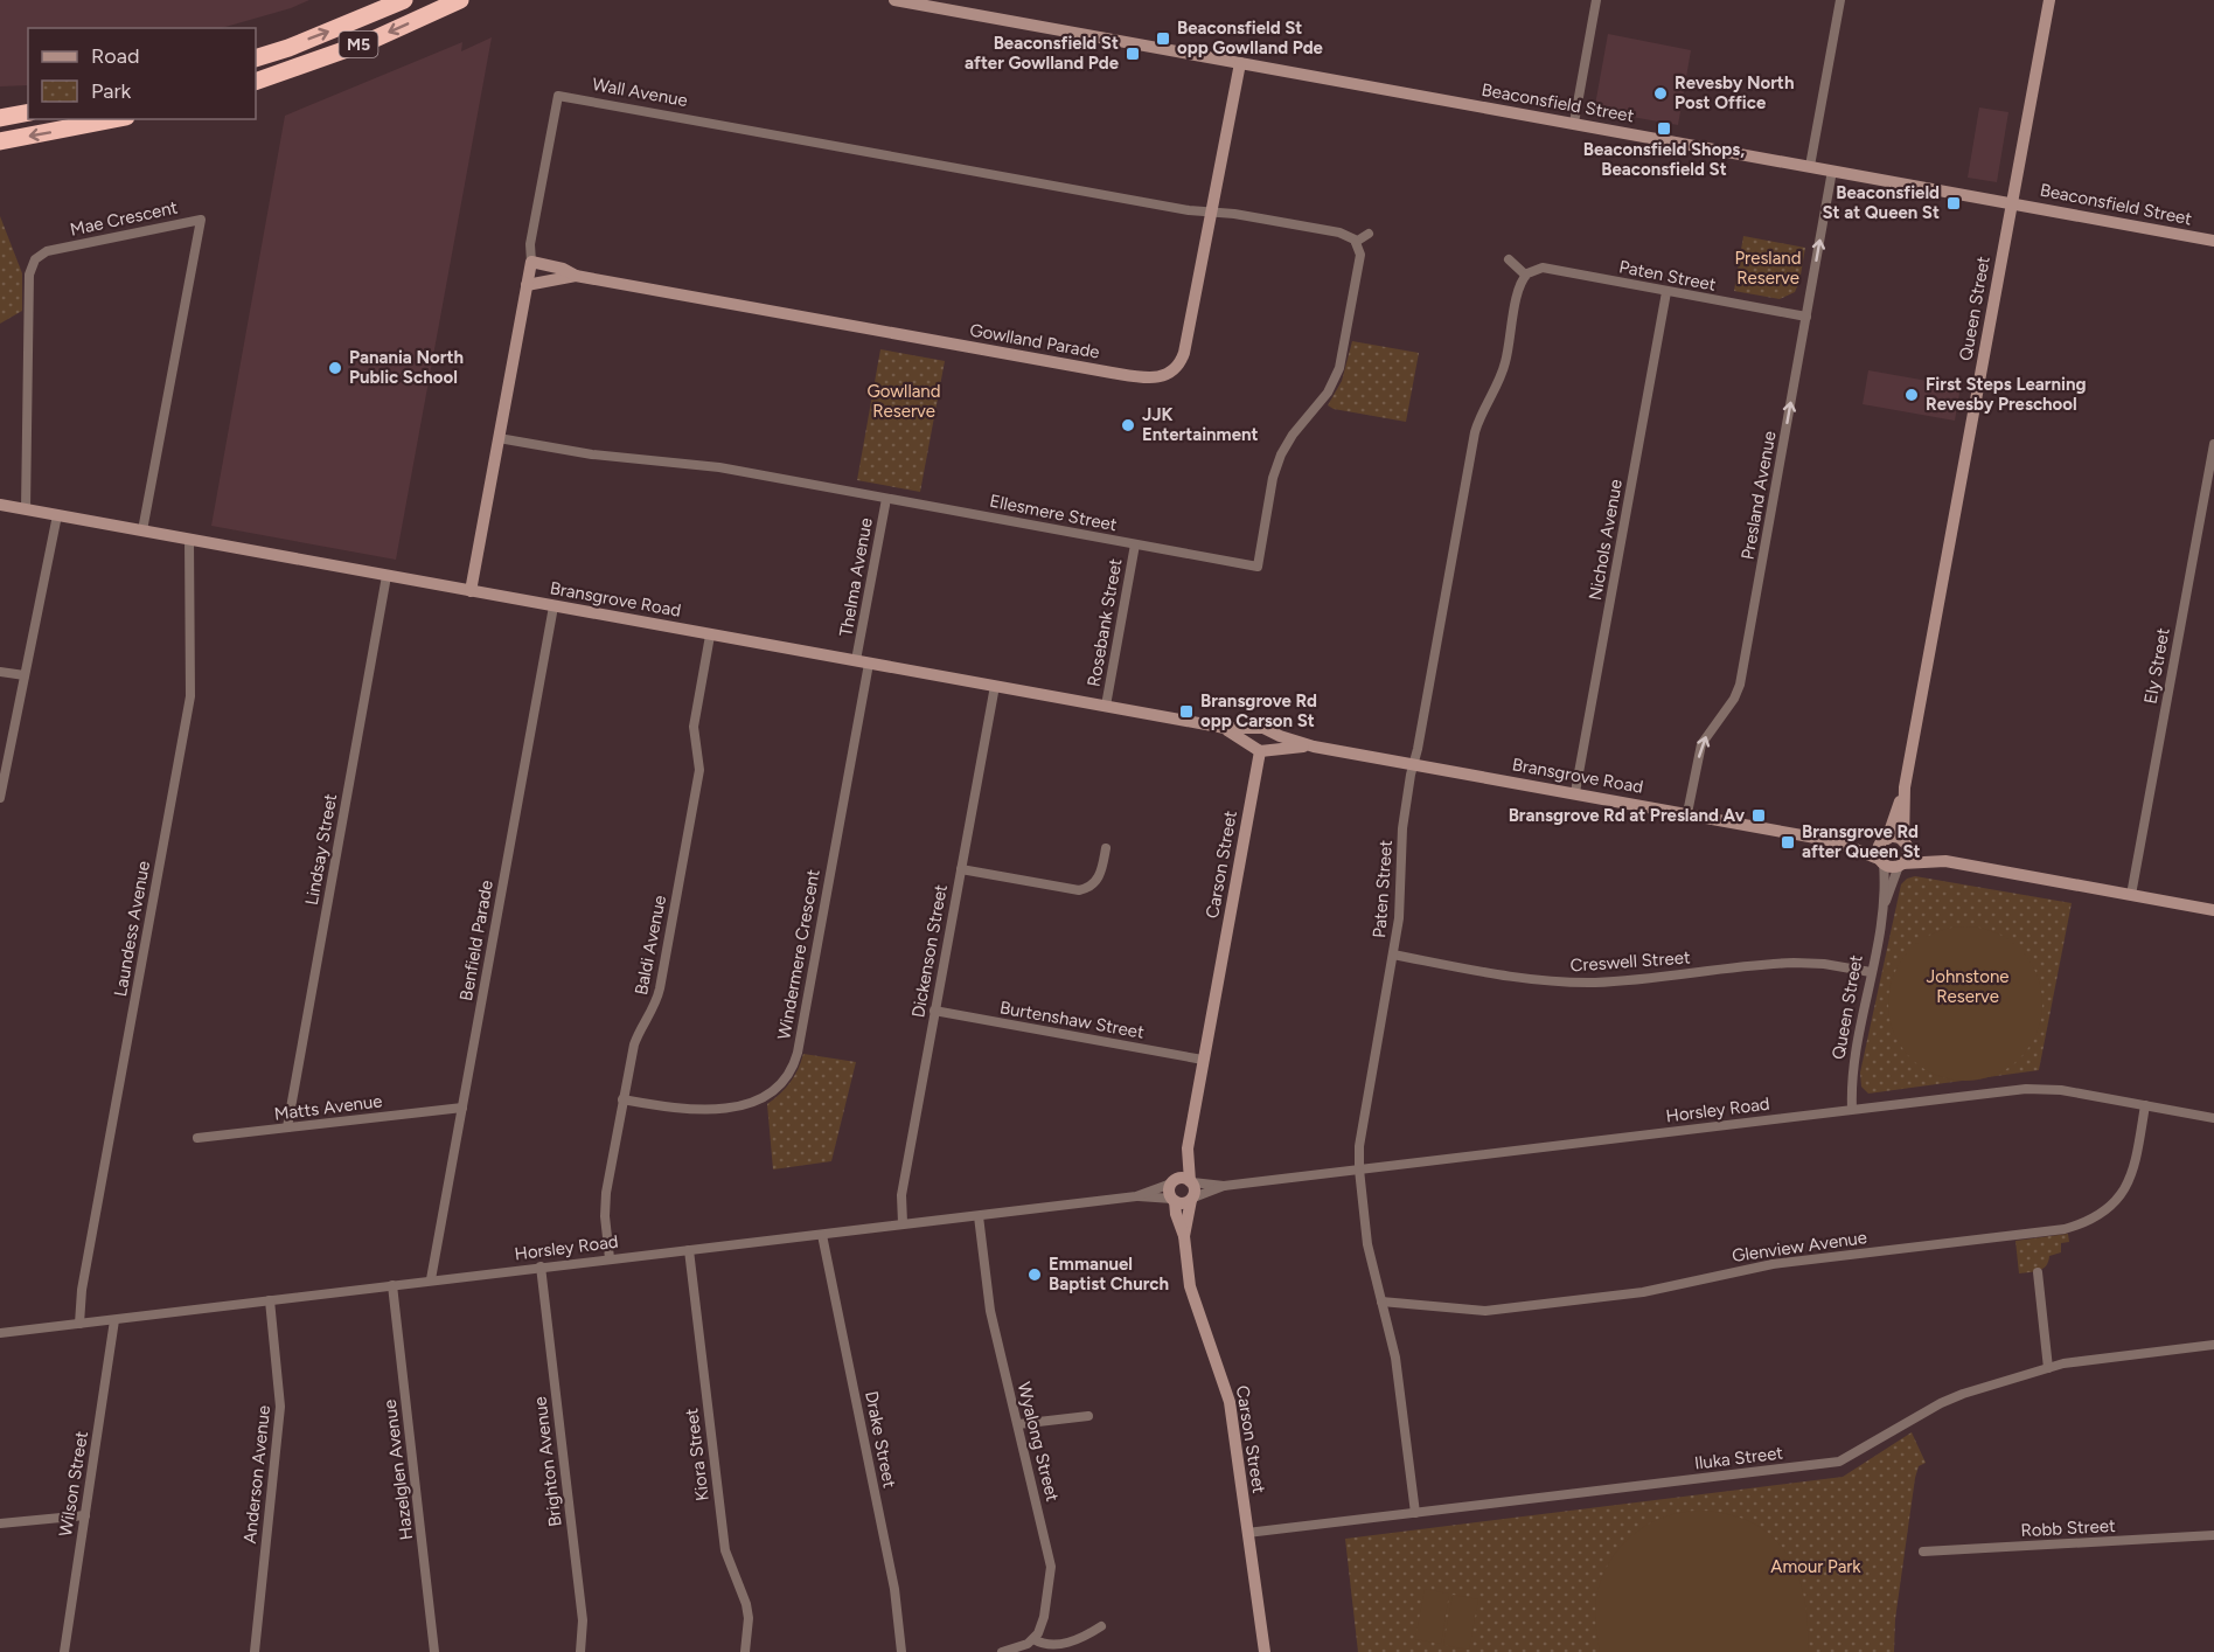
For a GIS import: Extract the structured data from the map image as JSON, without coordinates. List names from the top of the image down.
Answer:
{
  "streets": {
    "highway": ["M5"],
    "main road": [
      "Wall Avenue",
      "Beaconsfield Street",
      "Queen Street",
      "Gowlland Parade",
      "Bransgrove Road",
      "Carson Street"
    ],
    "street": [
      "Mae Crescent",
      "Paten Street",
      "Presland Avenue",
      "Ellesmere Street",
      "Nichols Avenue",
      "Thelma Avenue",
      "Rosebank Street",
      "Ely Street",
      "Lindsay Street",
      "Laundess Avenue",
      "Benfield Parade",
      "Baldi Avenue",
      "Dickenson Street",
      "Windermere Crescent",
      "Creswell Street",
      "Burtenshaw Street",
      "Matts Avenue",
      "Horsley Road",
      "Glenview Avenue",
      "Drake Street",
      "Wyalong Street",
      "Kiora Street",
      "Iluka Street",
      "Brighton Avenue",
      "Hazelglen Avenue",
      "Anderson Avenue",
      "Wilson Street",
      "Robb Street"
    ]
  },
  "crossings": [
    ["Wall Avenue", "Gowlland Parade"],
    ["Wall Avenue", "Ellesmere Street"],
    ["Wall Avenue", "Bransgrove Road"],
    ["Beaconsfield Street", "Queen Street"],
    ["Beaconsfield Street", "Gowlland Parade"],
    ["Beaconsfield Street", "Presland Avenue"],
    ["Mae Crescent", "Bransgrove Road"],
    ["Paten Street", "Presland Avenue"],
    ["Paten Street", "Nichols Avenue"],
    ["Paten Street", "Bransgrove Road"],
    ["Paten Street", "Creswell Street"],
    ["Paten Street", "Horsley Road"],
    ["Paten Street", "Glenview Avenue"],
    ["Paten Street", "Iluka Street"],
    ["Queen Street", "Bransgrove Road"],
    ["Queen Street", "Creswell Street"],
    ["Queen Street", "Horsley Road"],
    ["Presland Avenue", "Bransgrove Road"],
    ["Ellesmere Street", "Thelma Avenue"],
    ["Ellesmere Street", "Rosebank Street"],
    ["Nichols Avenue", "Bransgrove Road"],
    ["Thelma Avenue", "Bransgrove Road"],
    ["Thelma Avenue", "Windermere Crescent"],
    ["Bransgrove Road", "Rosebank Street"],
    ["Bransgrove Road", "Lindsay Street"],
    ["Bransgrove Road", "Carson Street"],
    ["Bransgrove Road", "Laundess Avenue"],
    ["Bransgrove Road", "Benfield Parade"],
    ["Bransgrove Road", "Baldi Avenue"],
    ["Bransgrove Road", "Dickenson Street"],
    ["Bransgrove Road", "Windermere Crescent"],
    ["Lindsay Street", "Matts Avenue"],
    ["Carson Street", "Burtenshaw Street"],
    ["Carson Street", "Horsley Road"],
    ["Carson Street", "Iluka Street"],
    ["Laundess Avenue", "Horsley Road"],
    ["Benfield Parade", "Matts Avenue"],
    ["Benfield Parade", "Horsley Road"],
    ["Baldi Avenue", "Windermere Crescent"],
    ["Baldi Avenue", "Horsley Road"],
    ["Dickenson Street", "Burtenshaw Street"],
    ["Dickenson Street", "Horsley Road"],
    ["Horsley Road", "Glenview Avenue"],
    ["Horsley Road", "Drake Street"],
    ["Horsley Road", "Wyalong Street"],
    ["Horsley Road", "Kiora Street"],
    ["Horsley Road", "Brighton Avenue"],
    ["Horsley Road", "Hazelglen Avenue"],
    ["Horsley Road", "Anderson Avenue"],
    ["Horsley Road", "Wilson Street"]
  ],
  "one_way": ["Presland Avenue"],
  "parks": [
    "Presland Reserve",
    "Gowlland Reserve",
    "Johnstone Reserve",
    "Amour Park"
  ],
  "places": {
    "transit": [
      "Beaconsfield St opp Gowlland Pde",
      "Beaconsfield St after Gowlland Pde",
      "Beaconsfield Shops, Beaconsfield St",
      "Beaconsfield St at Queen St",
      "Bransgrove Rd opp Carson St",
      "Bransgrove Rd at Presland Av",
      "Bransgrove Rd after Queen St"
    ],
    "other": [
      "Revesby North Post Office",
      "Panania North Public School",
      "First Steps Learning Revesby Preschool",
      "JJK Entertainment",
      "Emmanuel Baptist Church"
    ]
  },
  "legend": ["Road", "Park"]
}
